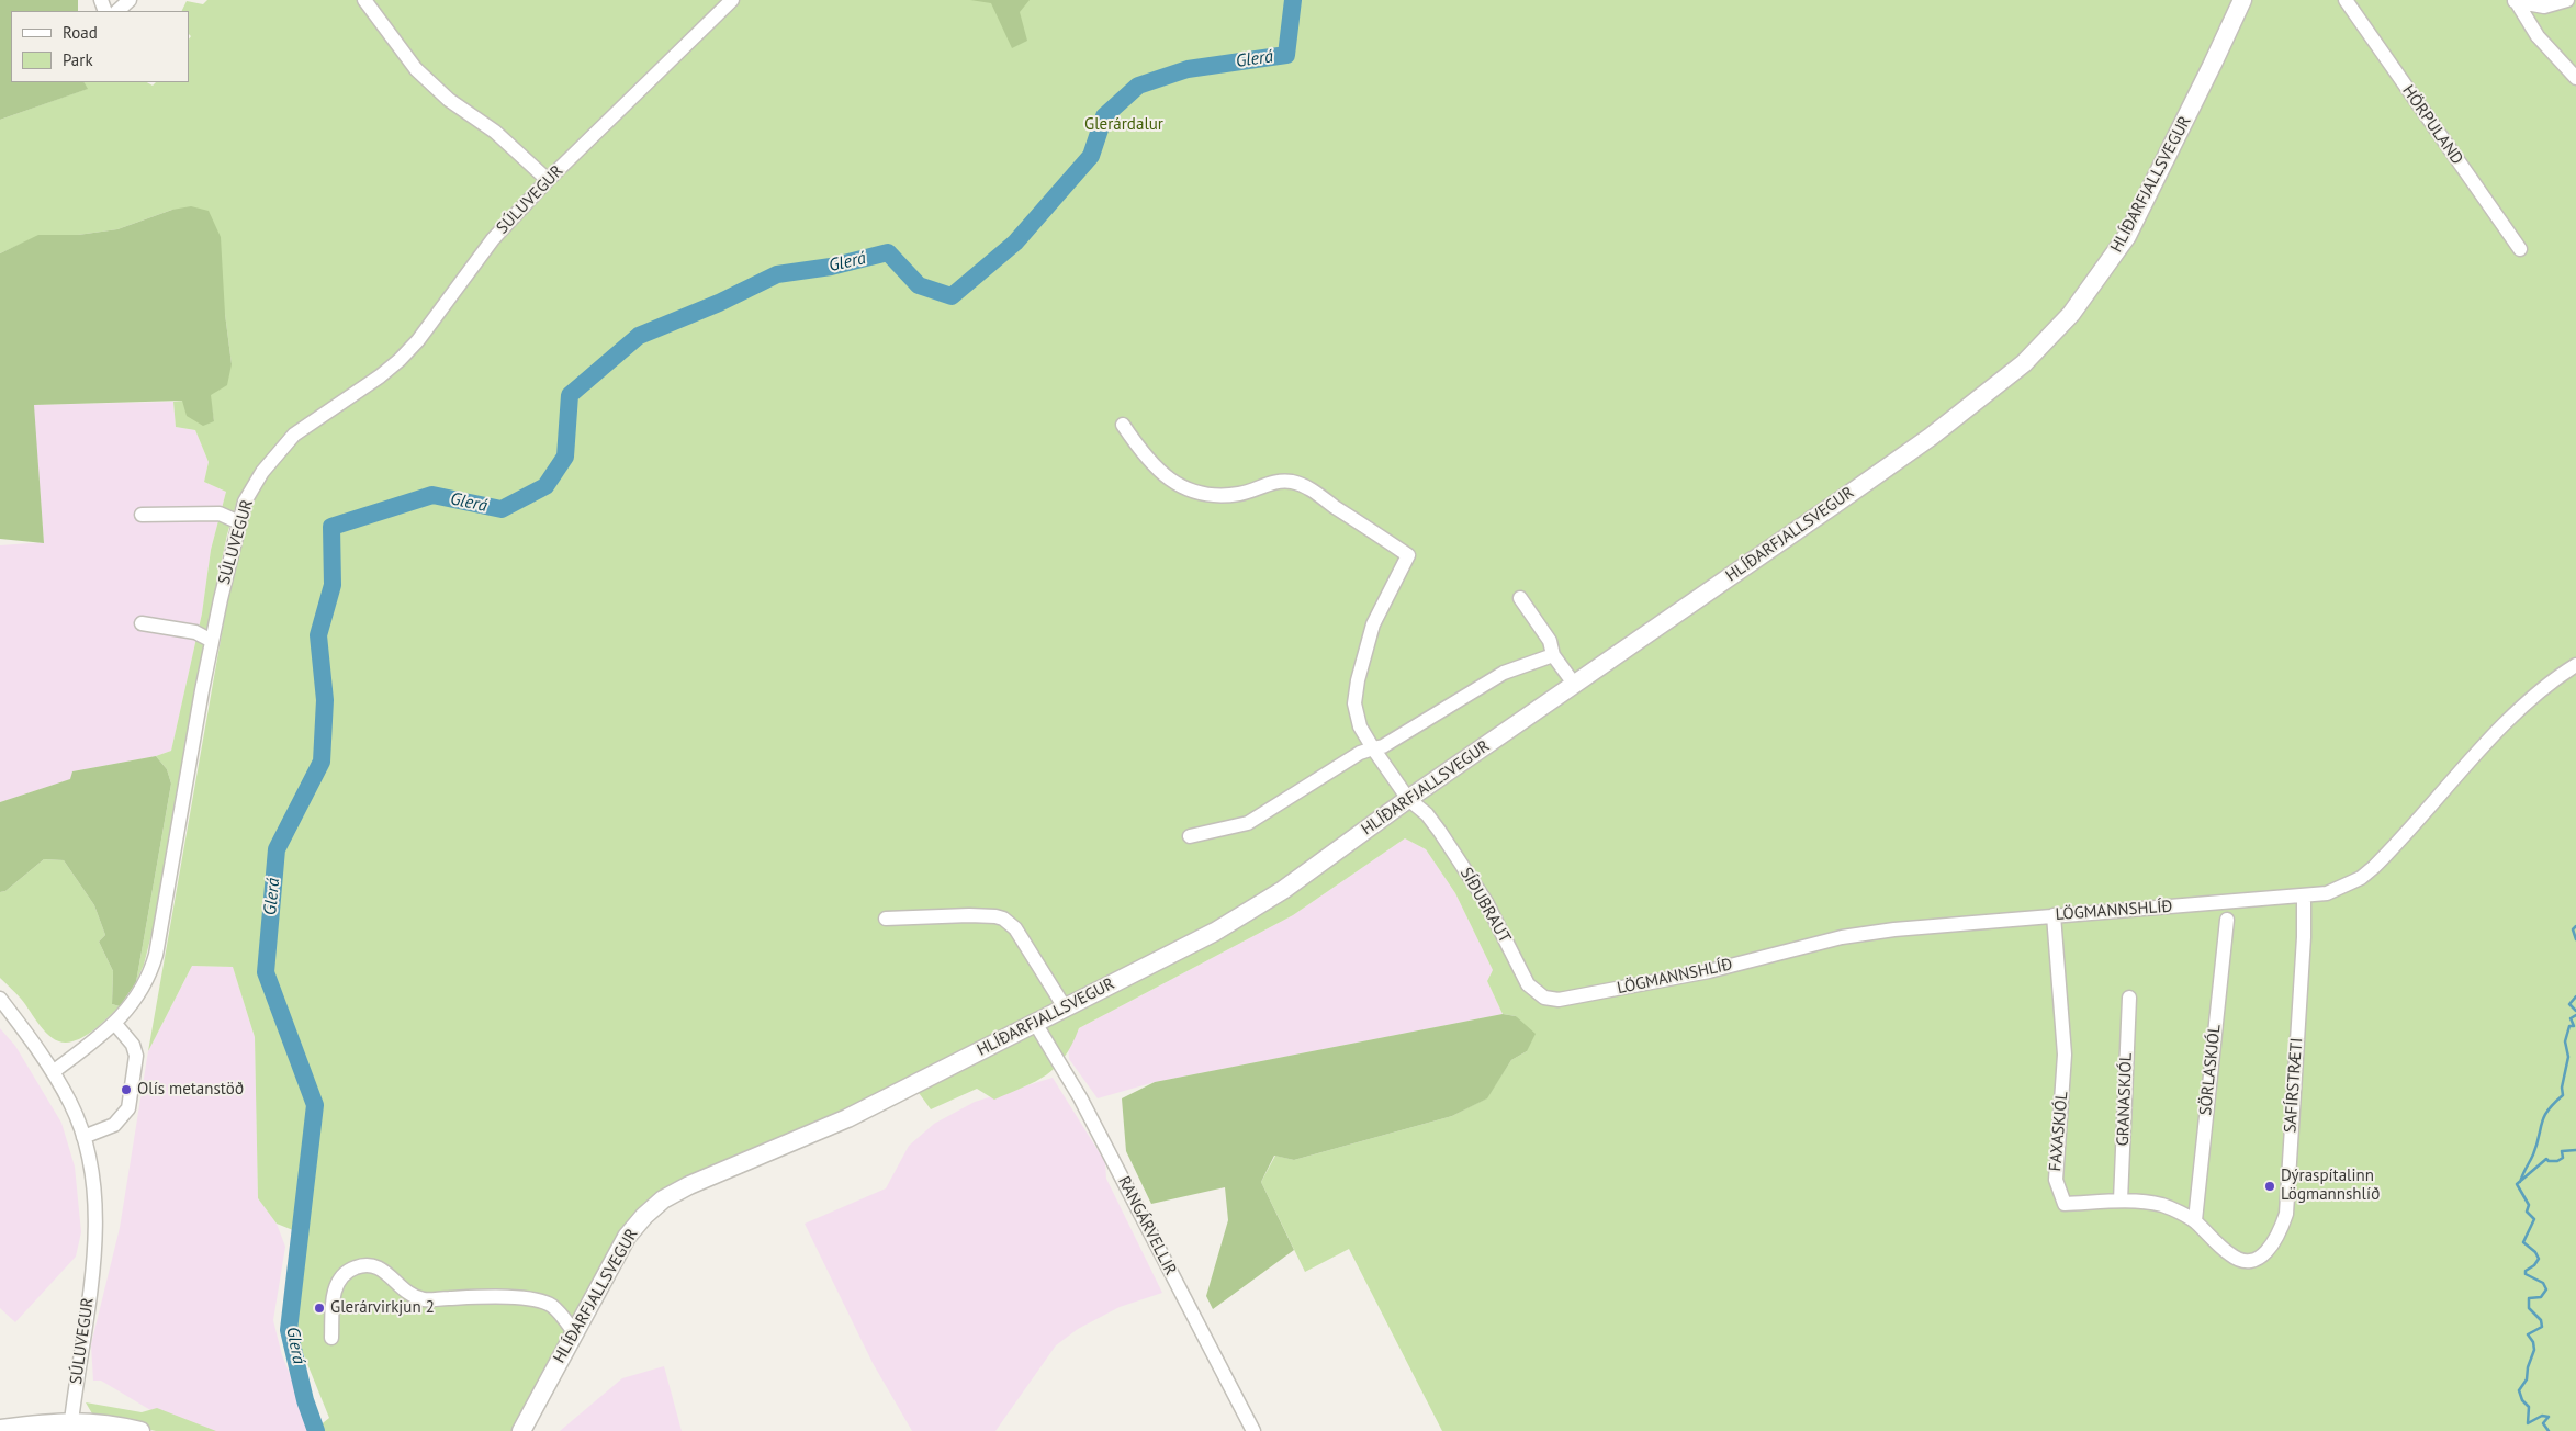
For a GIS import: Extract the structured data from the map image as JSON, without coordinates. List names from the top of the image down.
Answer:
{
  "streets": {
    "main road": ["HLÍÐARFJALLSVEGUR"],
    "street": [
      "HÖRPULAND",
      "SÚLUVEGUR",
      "SÍÐUBRAUT",
      "LÖGMANNSHLÍÐ",
      "SÖRLASKJÓL",
      "SAFÍRSTRÆTI",
      "GRANASKJÓL",
      "FAXASKJÓL",
      "RANGÁRVELLIR"
    ]
  },
  "crossings": [
    ["HLÍÐARFJALLSVEGUR", "SÍÐUBRAUT"],
    ["HLÍÐARFJALLSVEGUR", "RANGÁRVELLIR"],
    ["SÍÐUBRAUT", "LÖGMANNSHLÍÐ"],
    ["LÖGMANNSHLÍÐ", "SAFÍRSTRÆTI"],
    ["LÖGMANNSHLÍÐ", "FAXASKJÓL"],
    ["SÖRLASKJÓL", "FAXASKJÓL"],
    ["SAFÍRSTRÆTI", "FAXASKJÓL"],
    ["GRANASKJÓL", "FAXASKJÓL"]
  ],
  "water": ["Glerá"],
  "parks": ["Glerárdalur"],
  "places": ["Olís metanstöð", "Dýraspítalinn Lögmannshlíð", "Glerárvirkjun 2"],
  "legend": ["Road", "Park"]
}
